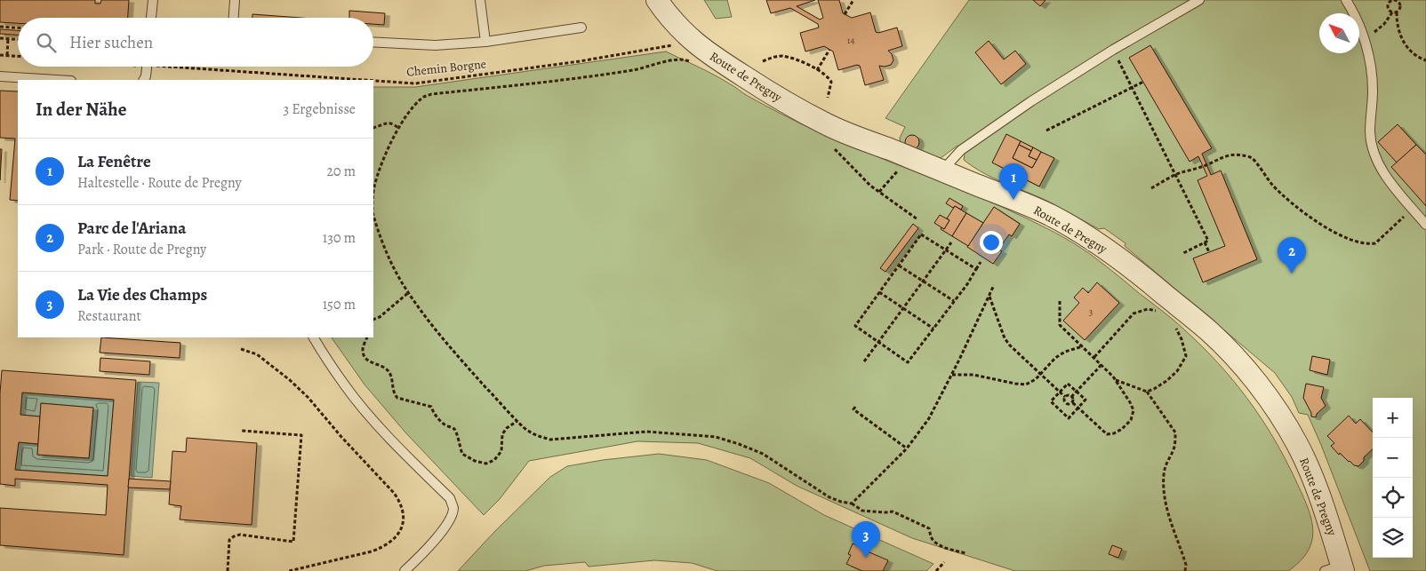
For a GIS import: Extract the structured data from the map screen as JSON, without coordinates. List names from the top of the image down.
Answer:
{
  "streets": {
    "street": ["Route de Pregny"],
    "path": ["Chemin Borgne"]
  },
  "crossings": [
    ["Chemin Borgne", "Route de Pregny"]
  ],
  "house_numbers": ["14", "3"],
  "north": "top left",
  "page": {
    "search": "Hier suchen",
    "heading": ["In der Nähe", "3 Ergebnisse"],
    "list": [
      {
        "mark": "1",
        "name": "La Fenêtre",
        "note": "Haltestelle · Route de Pregny",
        "value": "20 m"
      },
      {
        "mark": "2",
        "name": "Parc de l'Ariana",
        "note": "Park · Route de Pregny",
        "value": "130 m"
      },
      {
        "mark": "3",
        "name": "La Vie des Champs",
        "note": "Restaurant",
        "value": "150 m"
      }
    ],
    "pins": ["1", "2", "3"],
    "map_buttons": ["+", "−"]
  }
}
